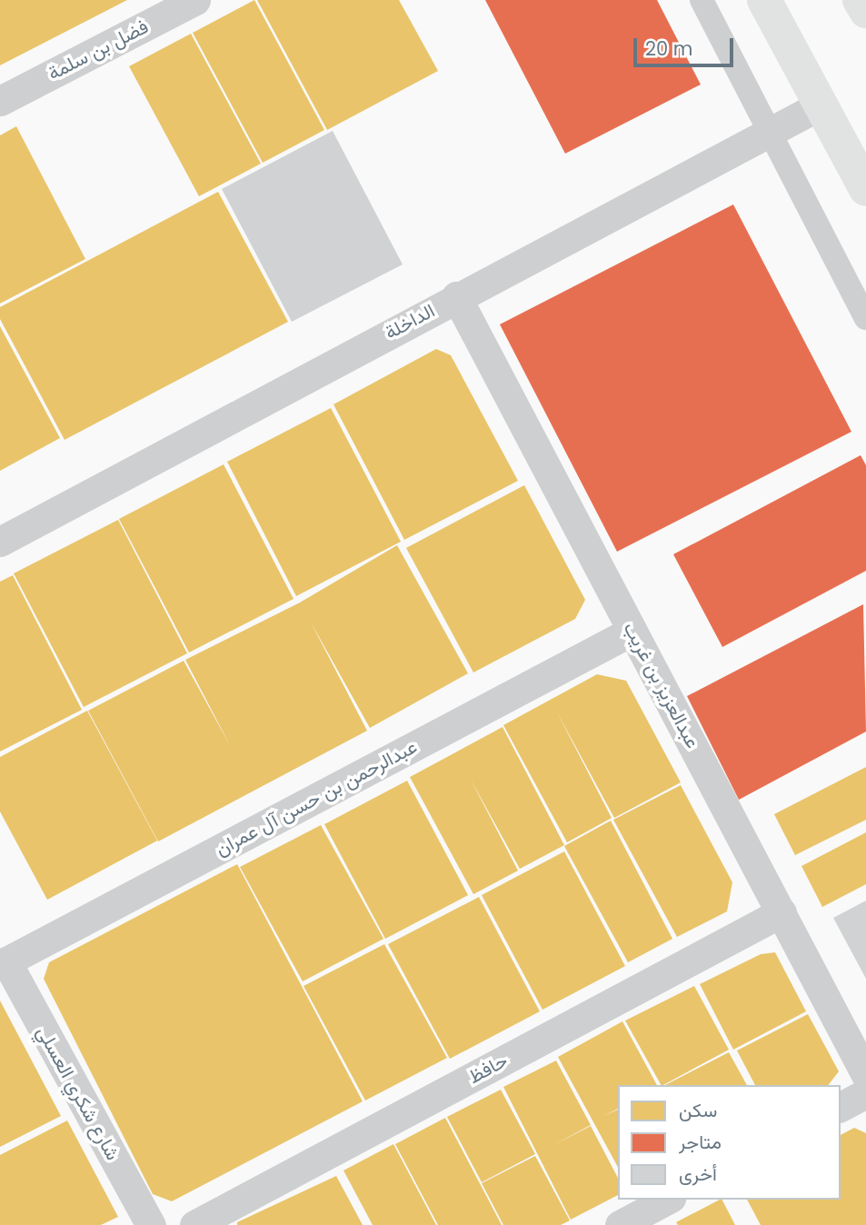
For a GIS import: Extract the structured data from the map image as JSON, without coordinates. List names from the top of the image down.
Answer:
{
  "streets": {
    "street": [
      "فضل بن سلمة",
      "الداخلة",
      "عبدالعزيز بن غريب",
      "عبدالرحمن بن حسن آل عمران",
      "حافظ",
      "شارع شكري العسلي"
    ]
  },
  "crossings": [
    ["الداخلة", "عبدالعزيز بن غريب"],
    ["عبدالعزيز بن غريب", "عبدالرحمن بن حسن آل عمران"],
    ["عبدالعزيز بن غريب", "حافظ"],
    ["عبدالرحمن بن حسن آل عمران", "شارع شكري العسلي"]
  ],
  "legend": ["سكن", "متاجر", "أخرى"],
  "scale_bar": "20 m"
}
